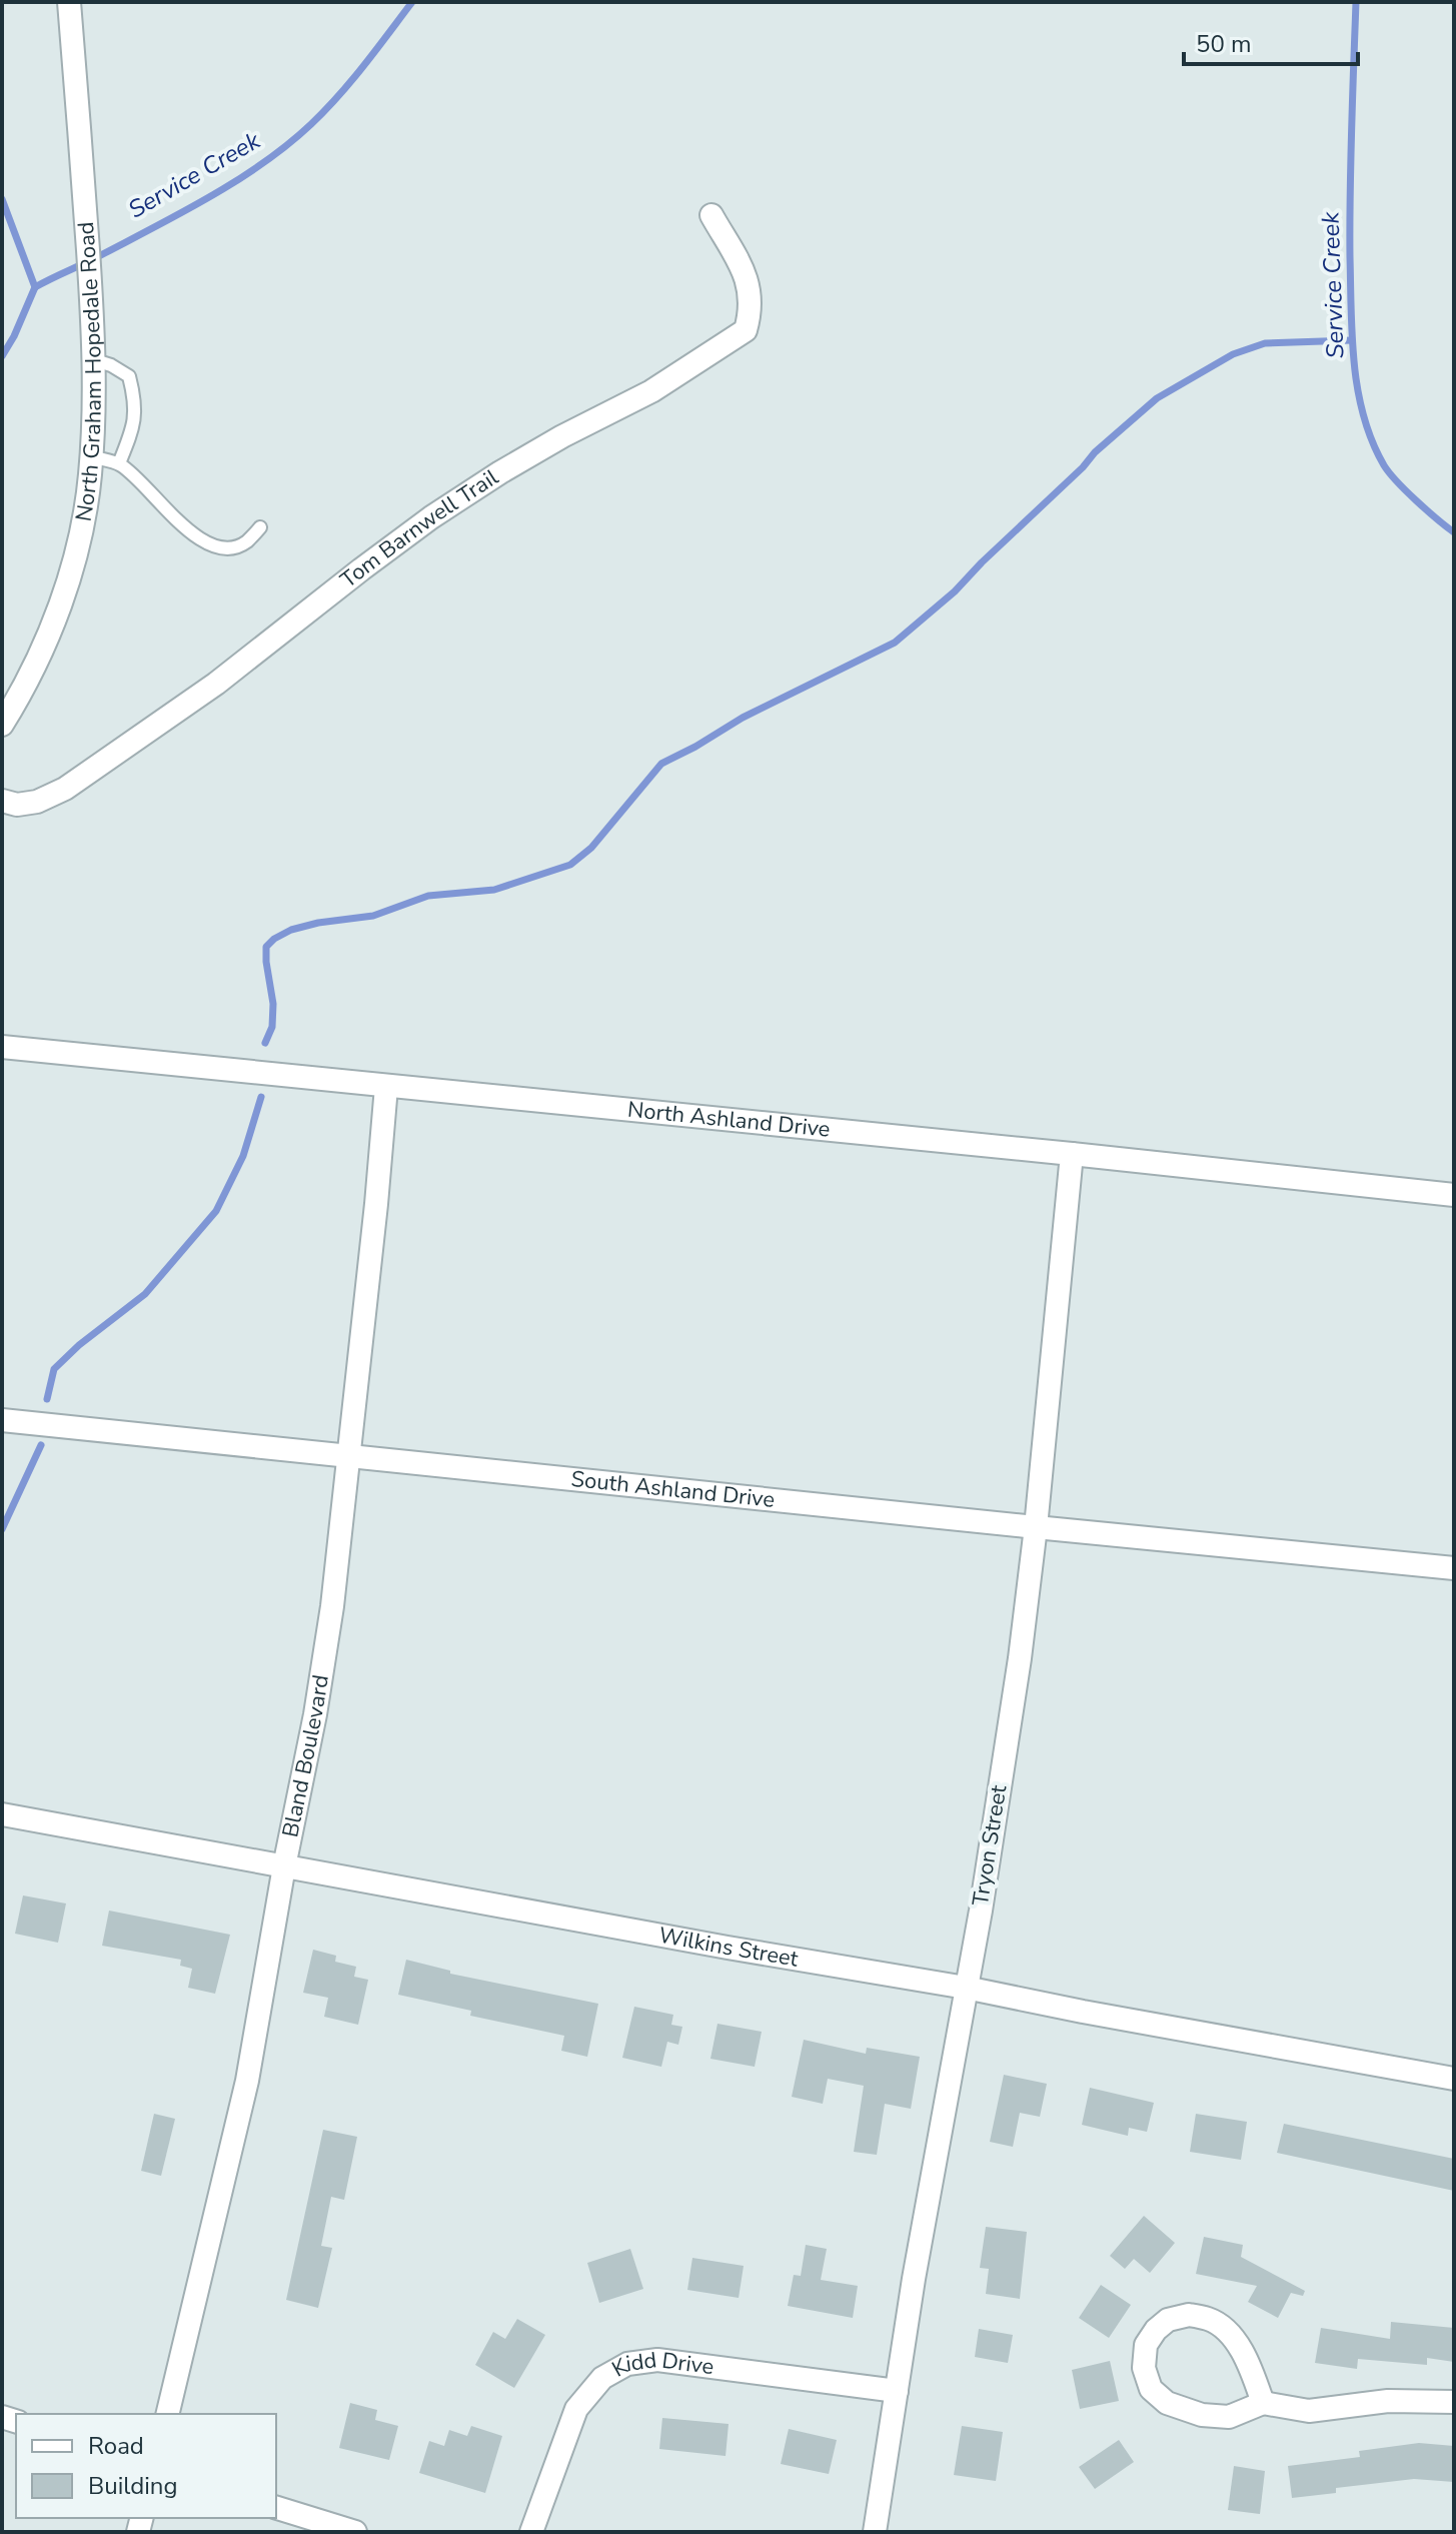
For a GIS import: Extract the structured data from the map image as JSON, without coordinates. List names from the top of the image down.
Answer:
{
  "streets": {
    "street": [
      "North Graham Hopedale Road",
      "Tom Barnwell Trail",
      "North Ashland Drive",
      "South Ashland Drive",
      "Bland Boulevard",
      "Tryon Street",
      "Wilkins Street",
      "Kidd Drive"
    ]
  },
  "crossings": [
    ["North Ashland Drive", "Bland Boulevard"],
    ["North Ashland Drive", "Tryon Street"],
    ["South Ashland Drive", "Bland Boulevard"],
    ["South Ashland Drive", "Tryon Street"],
    ["Bland Boulevard", "Wilkins Street"],
    ["Tryon Street", "Wilkins Street"],
    ["Tryon Street", "Kidd Drive"]
  ],
  "water": ["Service Creek"],
  "legend": ["Road", "Building"],
  "scale_bar": "50 m"
}
